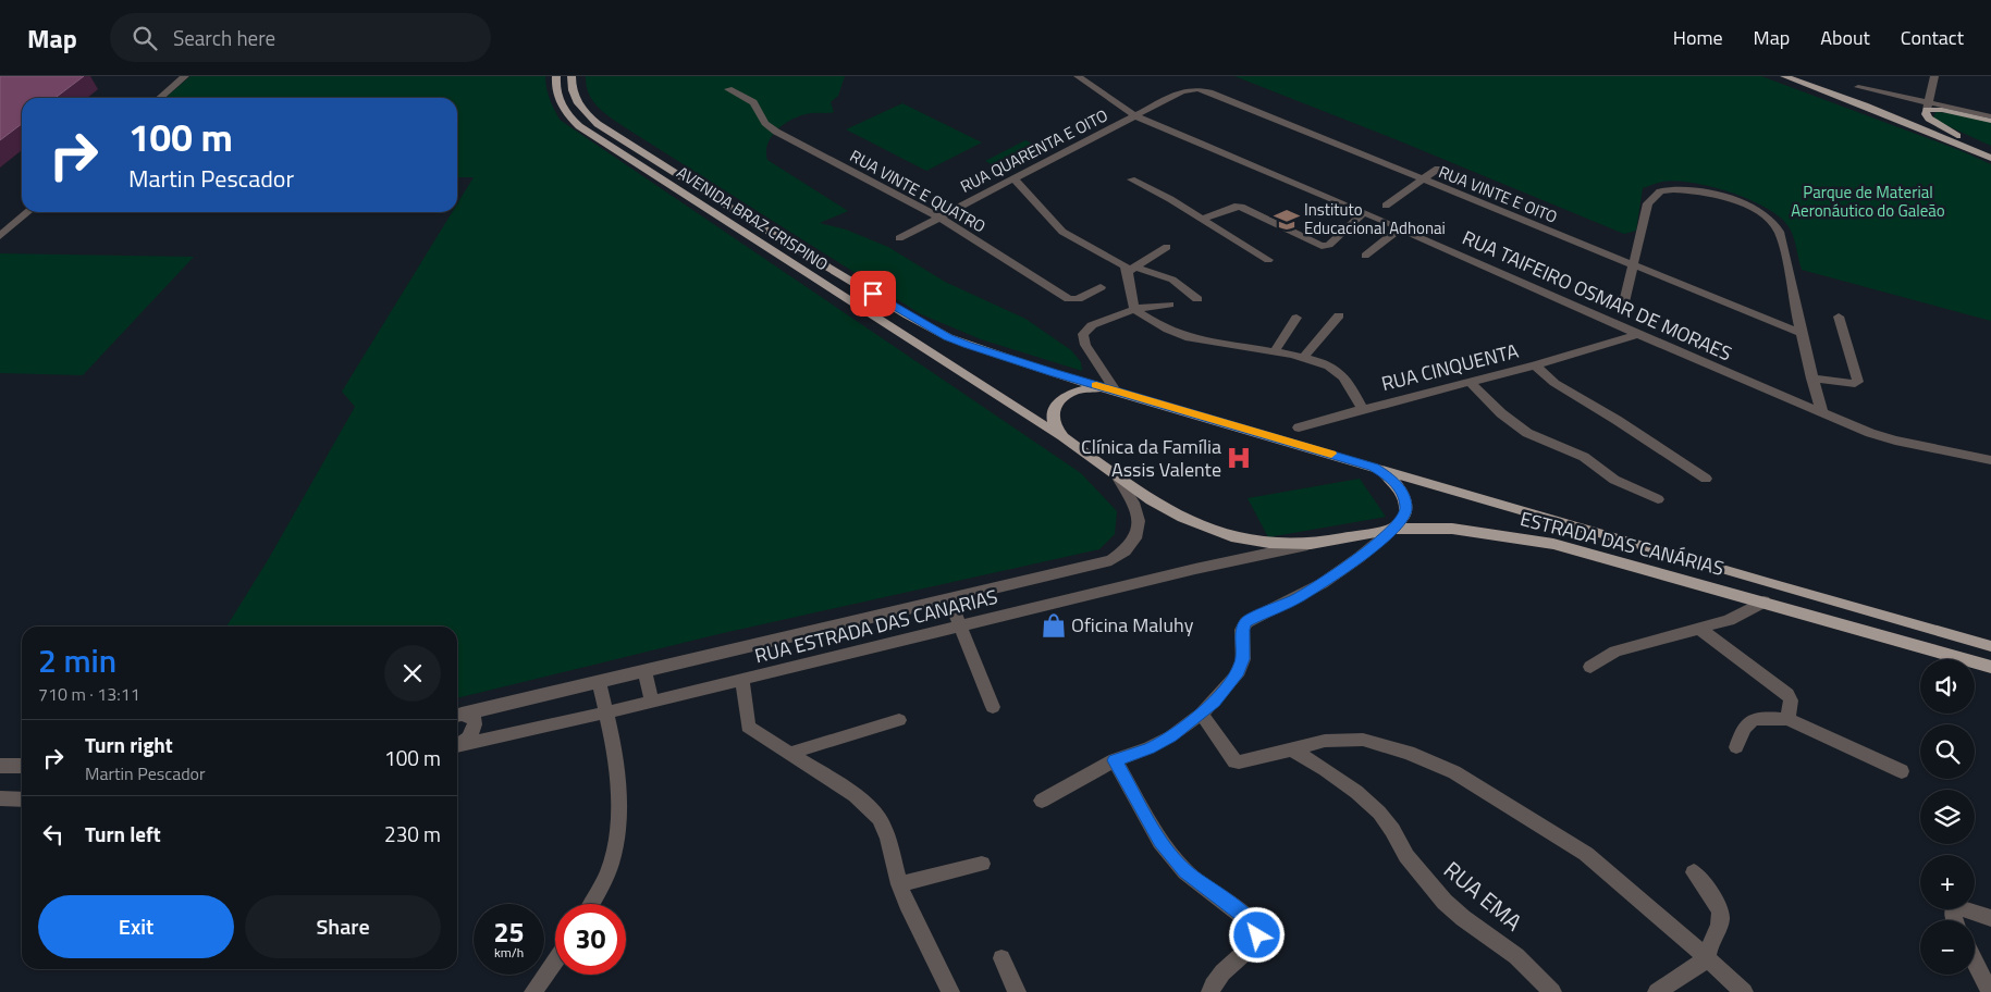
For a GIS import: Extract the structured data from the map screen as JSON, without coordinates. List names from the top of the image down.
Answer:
{
  "streets": {
    "main road": ["AVENIDA BRAZ CRISPINO", "ESTRADA DAS CANÁRIAS"],
    "street": [
      "RUA QUARENTA E OITO",
      "RUA VINTE E QUATRO",
      "RUA VINTE E OITO",
      "RUA TAIFEIRO OSMAR DE MORAES",
      "RUA CINQUENTA",
      "RUA ESTRADA DAS CANARIAS",
      "RUA EMA"
    ]
  },
  "crossings": [
    ["RUA QUARENTA E OITO", "RUA VINTE E QUATRO"],
    ["RUA QUARENTA E OITO", "RUA VINTE E OITO"],
    ["RUA QUARENTA E OITO", "RUA TAIFEIRO OSMAR DE MORAES"],
    ["AVENIDA BRAZ CRISPINO", "ESTRADA DAS CANÁRIAS"],
    ["RUA TAIFEIRO OSMAR DE MORAES", "RUA CINQUENTA"],
    ["ESTRADA DAS CANÁRIAS", "RUA ESTRADA DAS CANARIAS"]
  ],
  "parks": ["Parque de Material Aeronáutico do Galeão"],
  "places": {
    "school or university": ["Instituto Educacional Adhonai"],
    "hospital": ["Clínica da Família Assis Valente"],
    "shop": ["Oficina Maluhy"]
  },
  "page": {
    "header": "Map",
    "search": "Search here",
    "nav": [
      "Home",
      "Map",
      "About",
      "Contact"
    ],
    "turn": ["100 m", "Martin Pescador"],
    "heading": ["2 min", "710 m · 13:11"],
    "map_buttons": ["+", "−"],
    "list": [
      {
        "name": "Turn right",
        "note": "Martin Pescador",
        "value": "100 m"
      },
      {
        "name": "Turn left",
        "value": "230 m"
      }
    ],
    "buttons": ["Exit", "Share"],
    "speed": "25 km/h",
    "limit": "30"
  }
}
